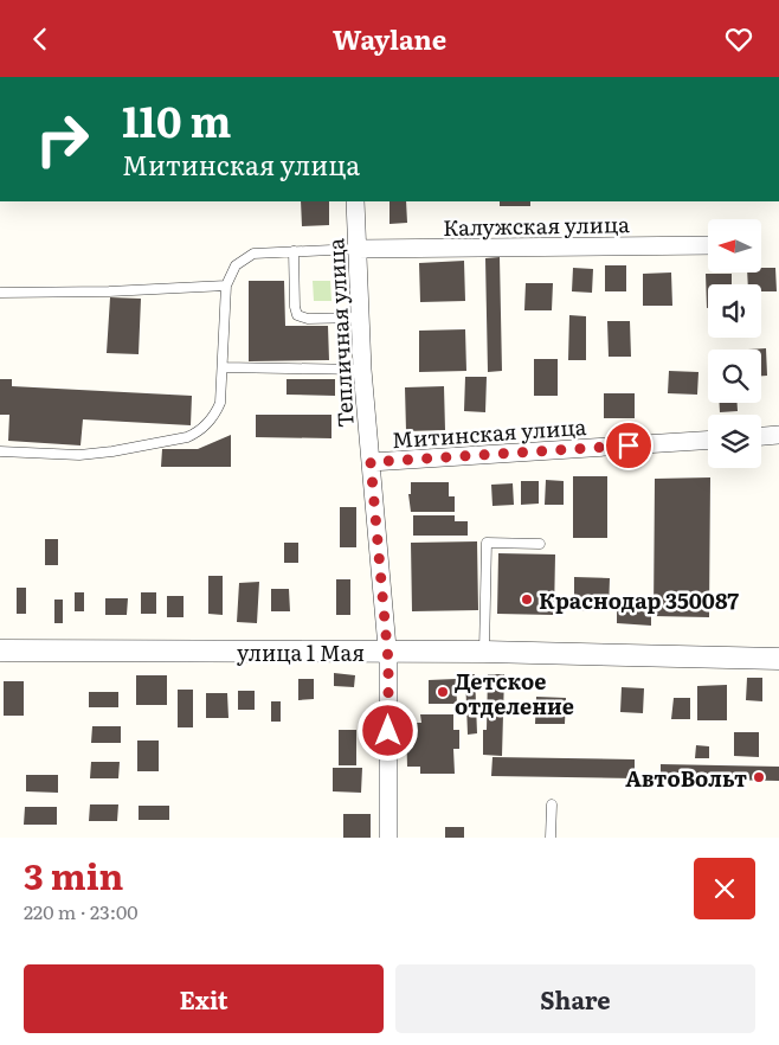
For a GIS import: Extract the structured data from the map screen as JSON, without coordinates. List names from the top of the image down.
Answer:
{
  "streets": {
    "street": [
      "Калужская улица",
      "Тепличная улица",
      "Митинская улица",
      "улица 1 Мая"
    ]
  },
  "crossings": [
    ["Калужская улица", "Тепличная улица"],
    ["Тепличная улица", "Митинская улица"],
    ["Тепличная улица", "улица 1 Мая"]
  ],
  "places": ["Краснодар 350087", "Детское отделение", "АвтоВольт"],
  "north": "left",
  "page": {
    "header": "Waylane",
    "turn": ["110 m", "Митинская улица"],
    "heading": ["3 min", "220 m · 23:00"],
    "buttons": ["Exit", "Share"]
  }
}
